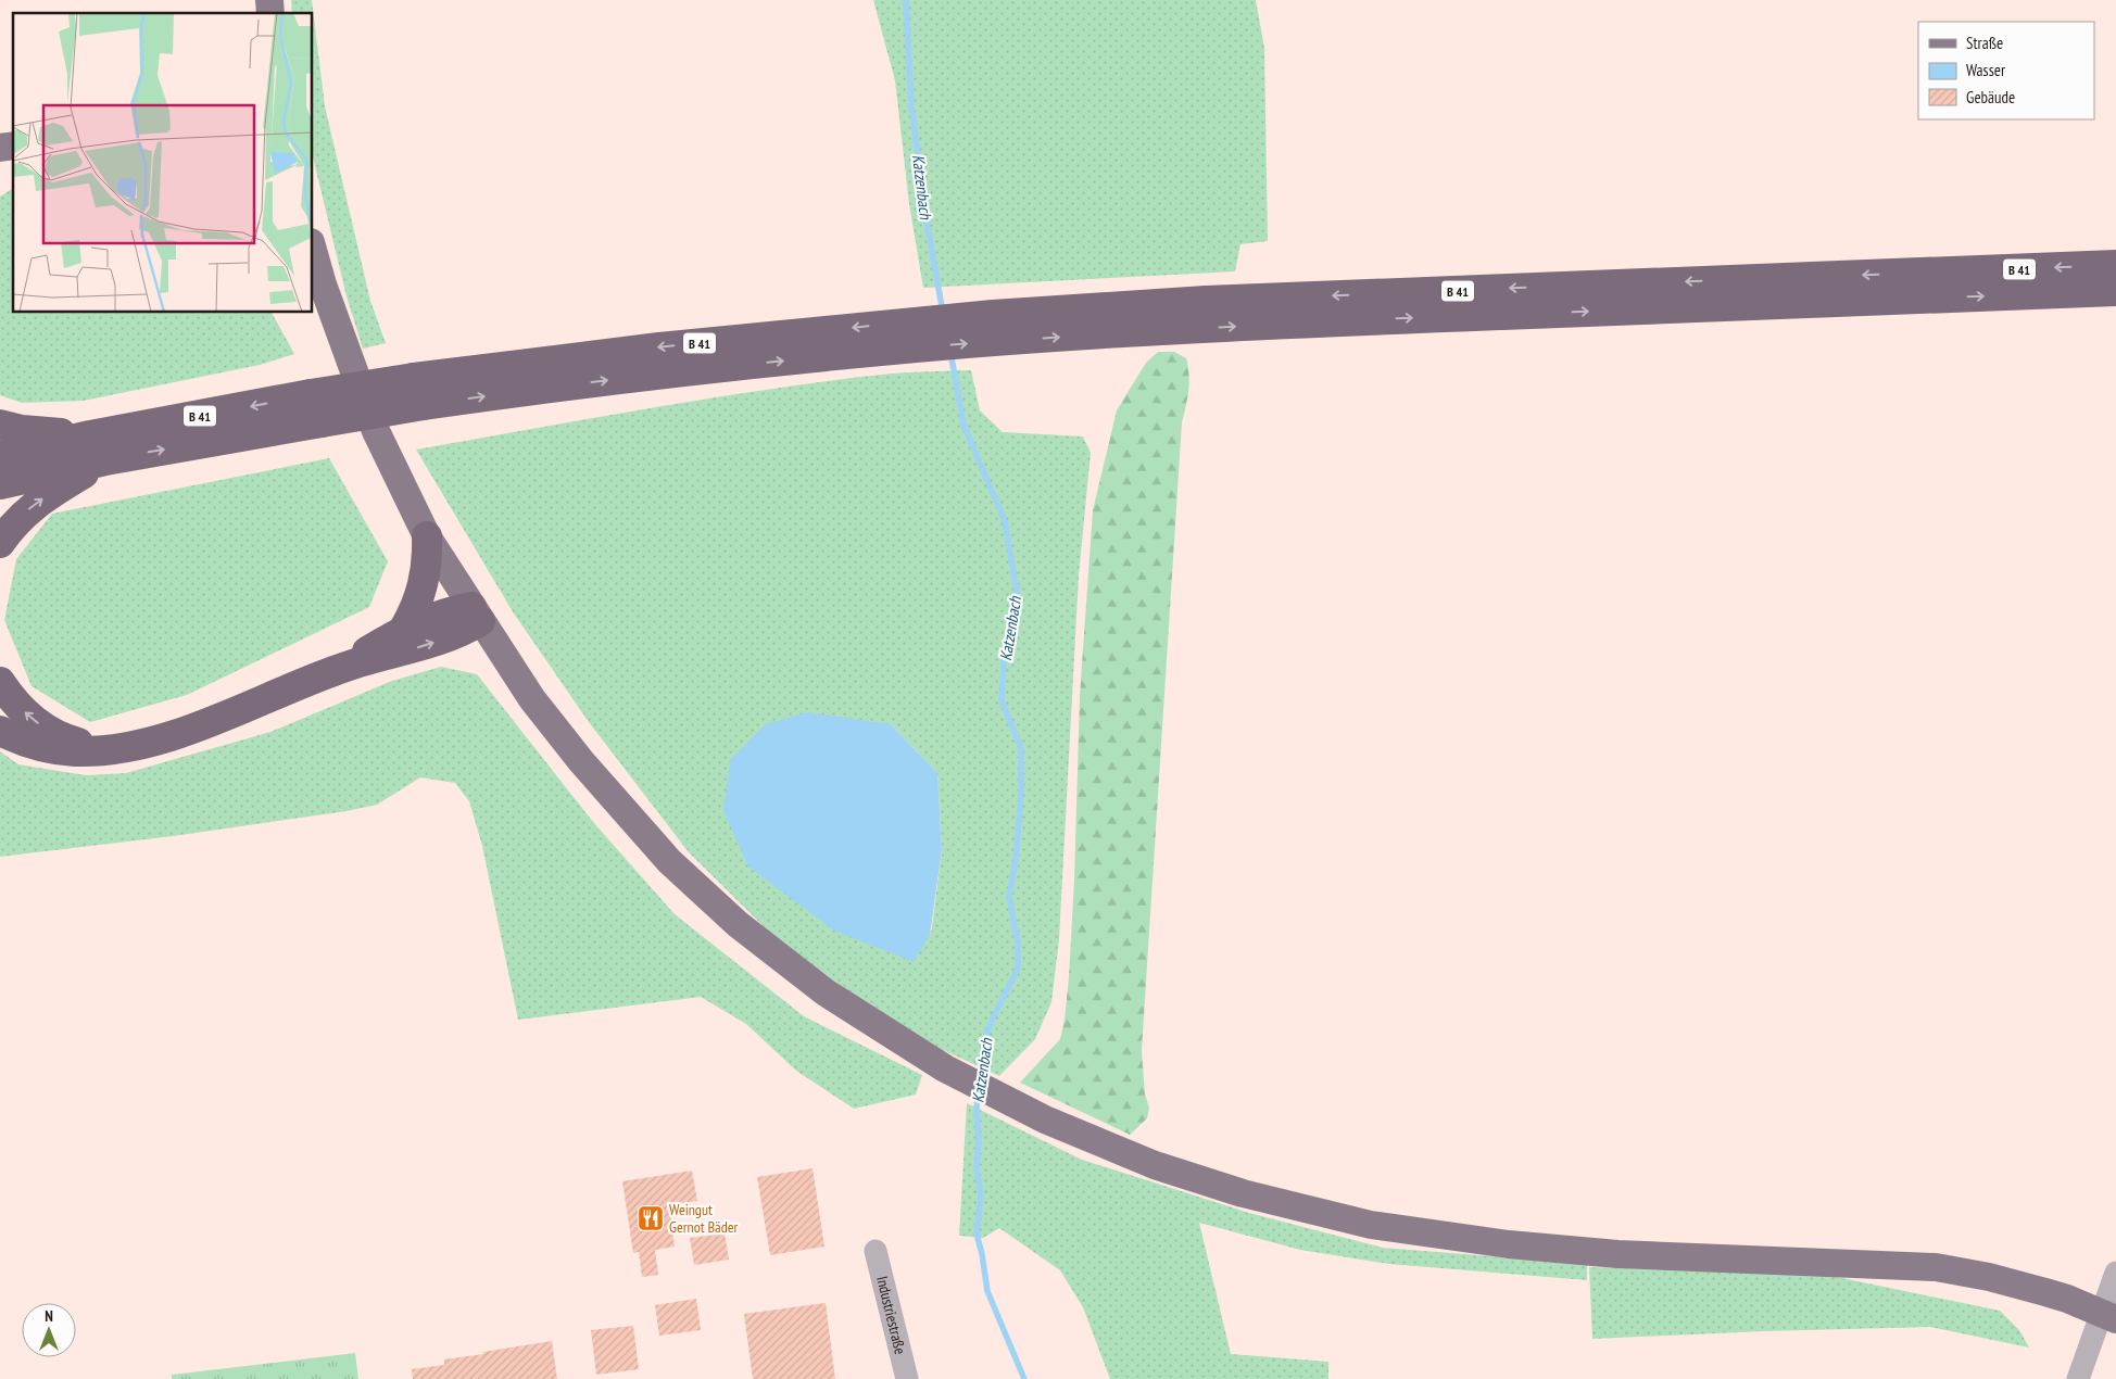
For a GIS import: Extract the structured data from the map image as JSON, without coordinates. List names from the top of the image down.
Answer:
{
  "streets": {
    "highway": ["B 41"],
    "street": ["Industriestraße"]
  },
  "water": ["Katzenbach"],
  "places": {
    "restaurant": ["Weingut Gernot Bäder"]
  },
  "legend": ["Straße", "Wasser", "Gebäude"],
  "north": "top"
}
